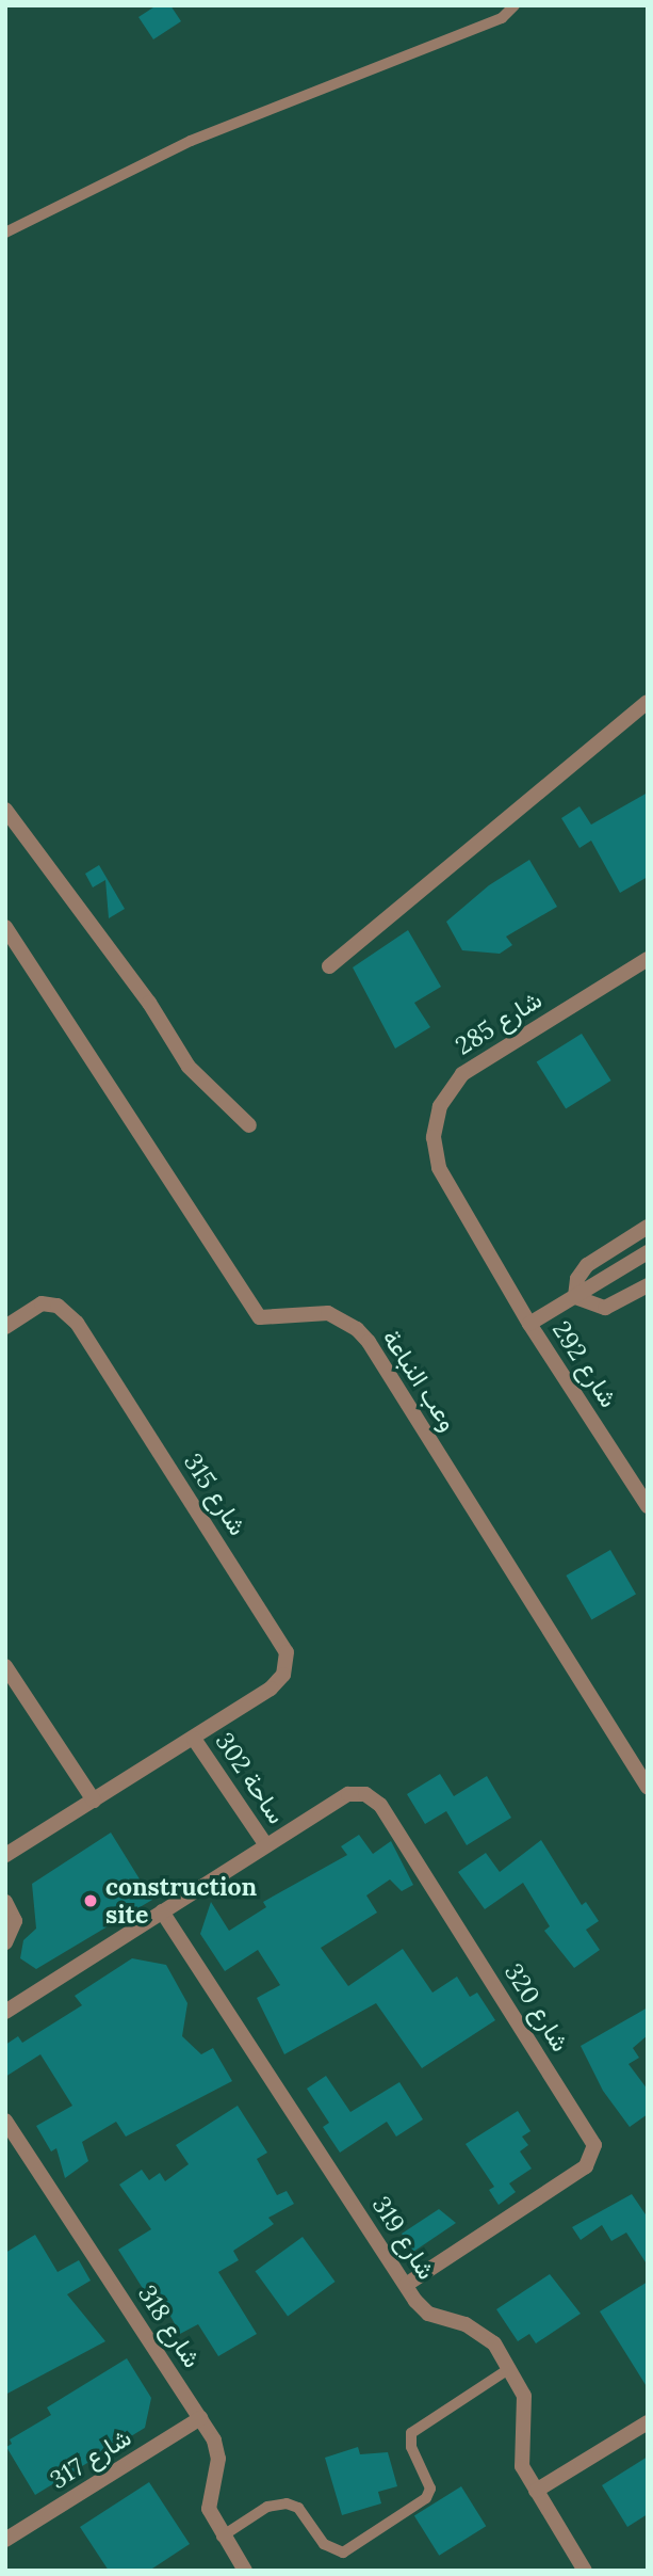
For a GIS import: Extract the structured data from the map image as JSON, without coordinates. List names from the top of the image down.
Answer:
{
  "streets": {
    "street": [
      "شارع 285",
      "شارع 292",
      "وعب النباعة",
      "شارع 315",
      "ساحة 302",
      "شارع 320",
      "شارع 319",
      "شارع 318",
      "شارع 317"
    ]
  },
  "crossings": [
    ["شارع 285", "شارع 292"],
    ["شارع 315", "ساحة 302"],
    ["ساحة 302", "شارع 320"],
    ["ساحة 302", "شارع 319"],
    ["شارع 320", "شارع 319"],
    ["شارع 318", "شارع 317"]
  ],
  "places": ["construction site"]
}
